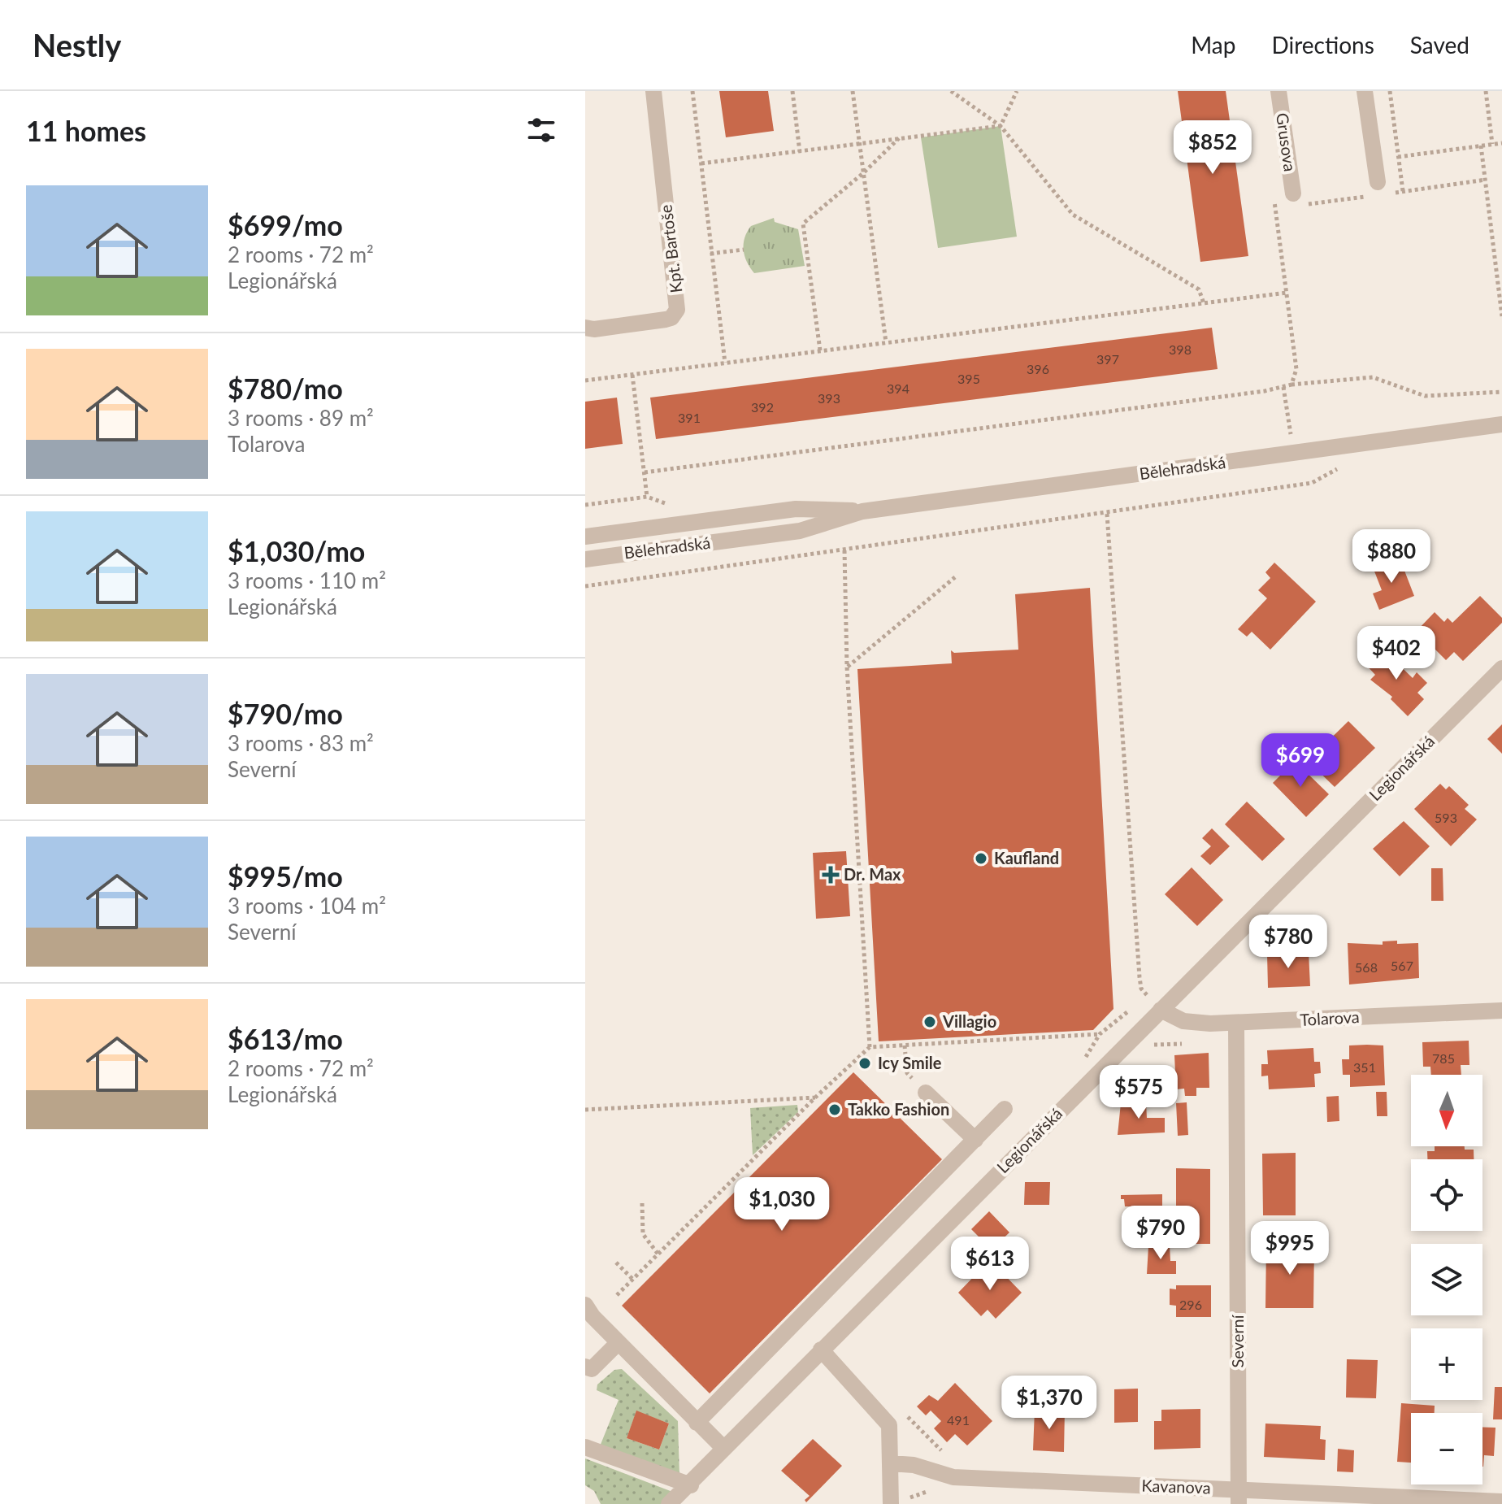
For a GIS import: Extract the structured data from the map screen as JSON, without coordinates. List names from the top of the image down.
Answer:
{
  "streets": {
    "street": [
      "Grusova",
      "Kpt. Bartoše",
      "Bělehradská",
      "Legionářská",
      "Tolarova",
      "Severní",
      "Kavanova"
    ]
  },
  "crossings": [
    ["Legionářská", "Tolarova"],
    ["Tolarova", "Severní"],
    ["Severní", "Kavanova"]
  ],
  "places": {
    "other": [
      "Kaufland",
      "Villagio",
      "Icy Smile",
      "Takko Fashion"
    ],
    "health": ["Dr. Max"]
  },
  "house_numbers": [
    "398",
    "397",
    "396",
    "395",
    "394",
    "393",
    "392",
    "391",
    "593",
    "567",
    "568",
    "785",
    "351",
    "296",
    "491"
  ],
  "north": "bottom",
  "page": {
    "header": "Nestly",
    "nav": ["Map", "Directions", "Saved"],
    "heading": "11 homes",
    "price": [
      "$852",
      "$880",
      "$402",
      "$699",
      "$780",
      "$575",
      "$1,030",
      "$790",
      "$995",
      "$613",
      "$1,370"
    ],
    "list": [
      {
        "name": "$699/mo",
        "note": "2 rooms · 72 m² · Legionářská"
      },
      {
        "name": "$780/mo",
        "note": "3 rooms · 89 m² · Tolarova"
      },
      {
        "name": "$1,030/mo",
        "note": "3 rooms · 110 m² · Legionářská"
      },
      {
        "name": "$790/mo",
        "note": "3 rooms · 83 m² · Severní"
      },
      {
        "name": "$995/mo",
        "note": "3 rooms · 104 m² · Severní"
      },
      {
        "name": "$613/mo",
        "note": "2 rooms · 72 m² · Legionářská"
      }
    ],
    "map_buttons": ["+", "−"]
  }
}
